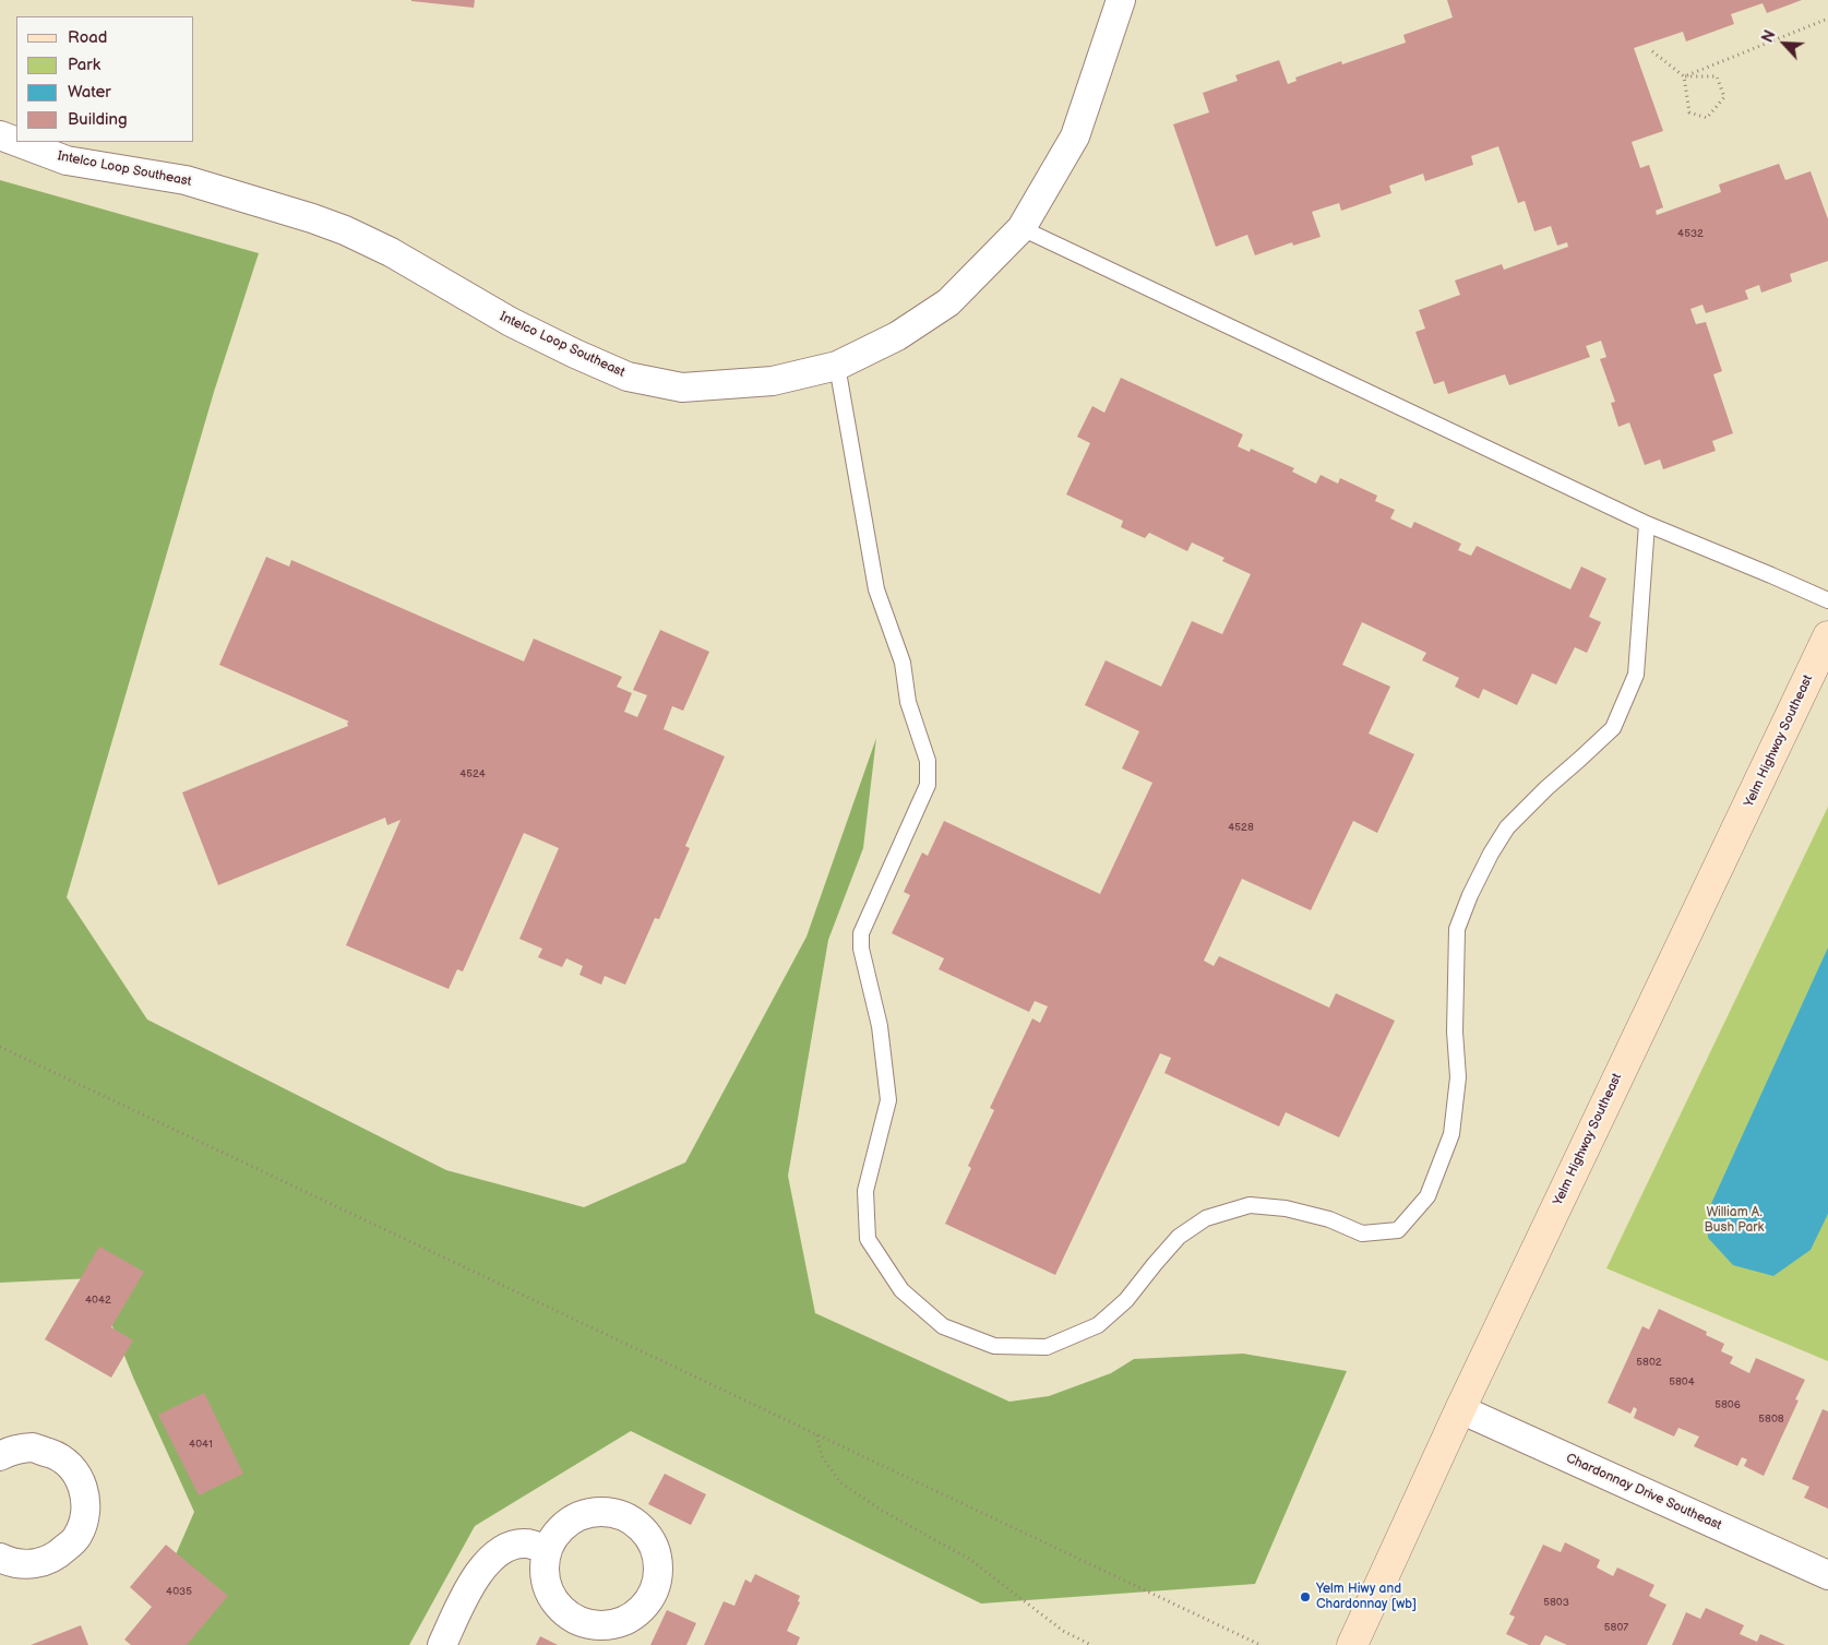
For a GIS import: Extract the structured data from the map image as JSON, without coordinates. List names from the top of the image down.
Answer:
{
  "streets": {
    "main road": ["Yelm Highway Southeast"],
    "street": ["Intelco Loop Southeast", "Chardonnay Drive Southeast"]
  },
  "crossings": [
    ["Yelm Highway Southeast", "Chardonnay Drive Southeast"]
  ],
  "parks": ["William A. Bush Park"],
  "places": ["Yelm Hiwy and Chardonnay [wb]"],
  "house_numbers": [
    "4532",
    "4524",
    "4528",
    "4042",
    "5802",
    "5804",
    "5806",
    "5808",
    "4041",
    "4035",
    "5803",
    "5807"
  ],
  "legend": [
    "Road",
    "Park",
    "Water",
    "Building"
  ],
  "north": "top left"
}
